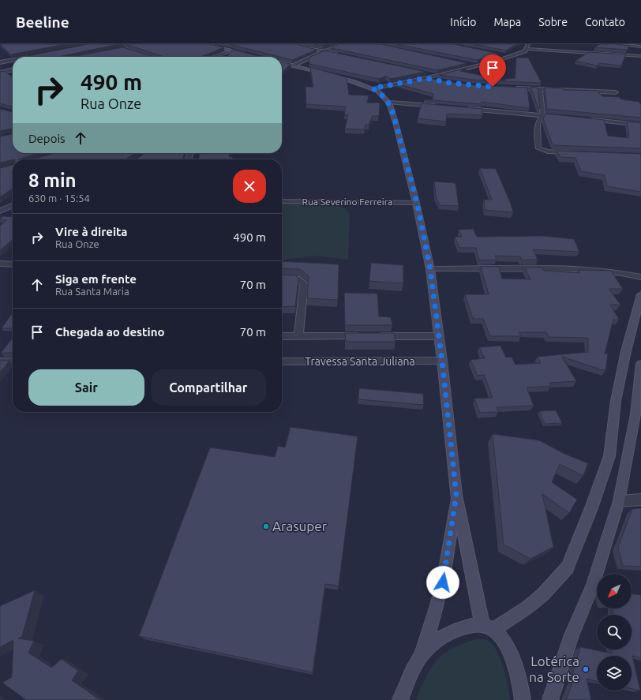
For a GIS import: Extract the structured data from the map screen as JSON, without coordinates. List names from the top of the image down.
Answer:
{
  "streets": {
    "street": ["Rua Severino Ferreira", "Travessa Santa Juliana"]
  },
  "places": ["Arasuper", "Lotérica na Sorte"],
  "north": "bottom left",
  "page": {
    "header": "Beeline",
    "nav": [
      "Início",
      "Mapa",
      "Sobre",
      "Contato"
    ],
    "turn": ["490 m", "Rua Onze"],
    "then": "Depois",
    "heading": ["8 min", "630 m · 15:54"],
    "list": [
      {
        "name": "Vire à direita",
        "note": "Rua Onze",
        "value": "490 m"
      },
      {
        "name": "Siga em frente",
        "note": "Rua Santa Maria",
        "value": "70 m"
      },
      {
        "name": "Chegada ao destino",
        "value": "70 m"
      }
    ],
    "buttons": ["Sair", "Compartilhar"]
  }
}
